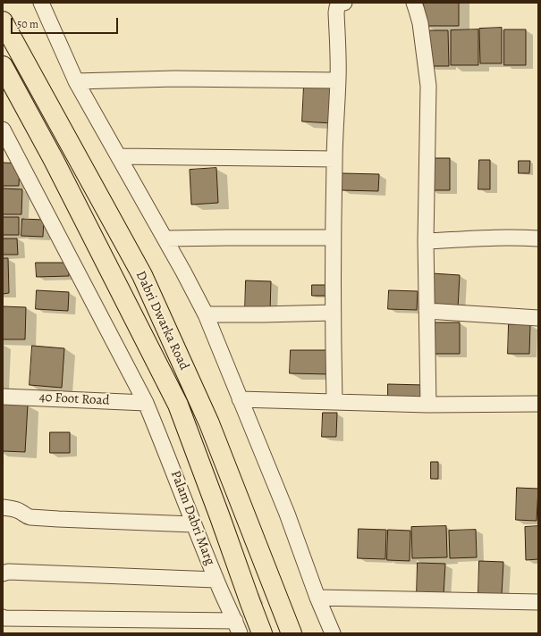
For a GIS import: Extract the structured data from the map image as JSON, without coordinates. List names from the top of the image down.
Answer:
{
  "streets": {
    "main road": ["Dabri Dwarka Road"],
    "street": ["40 Foot Road", "Palam Dabri Marg"]
  },
  "crossings": [
    ["40 Foot Road", "Palam Dabri Marg"]
  ],
  "scale_bar": "50 m"
}
